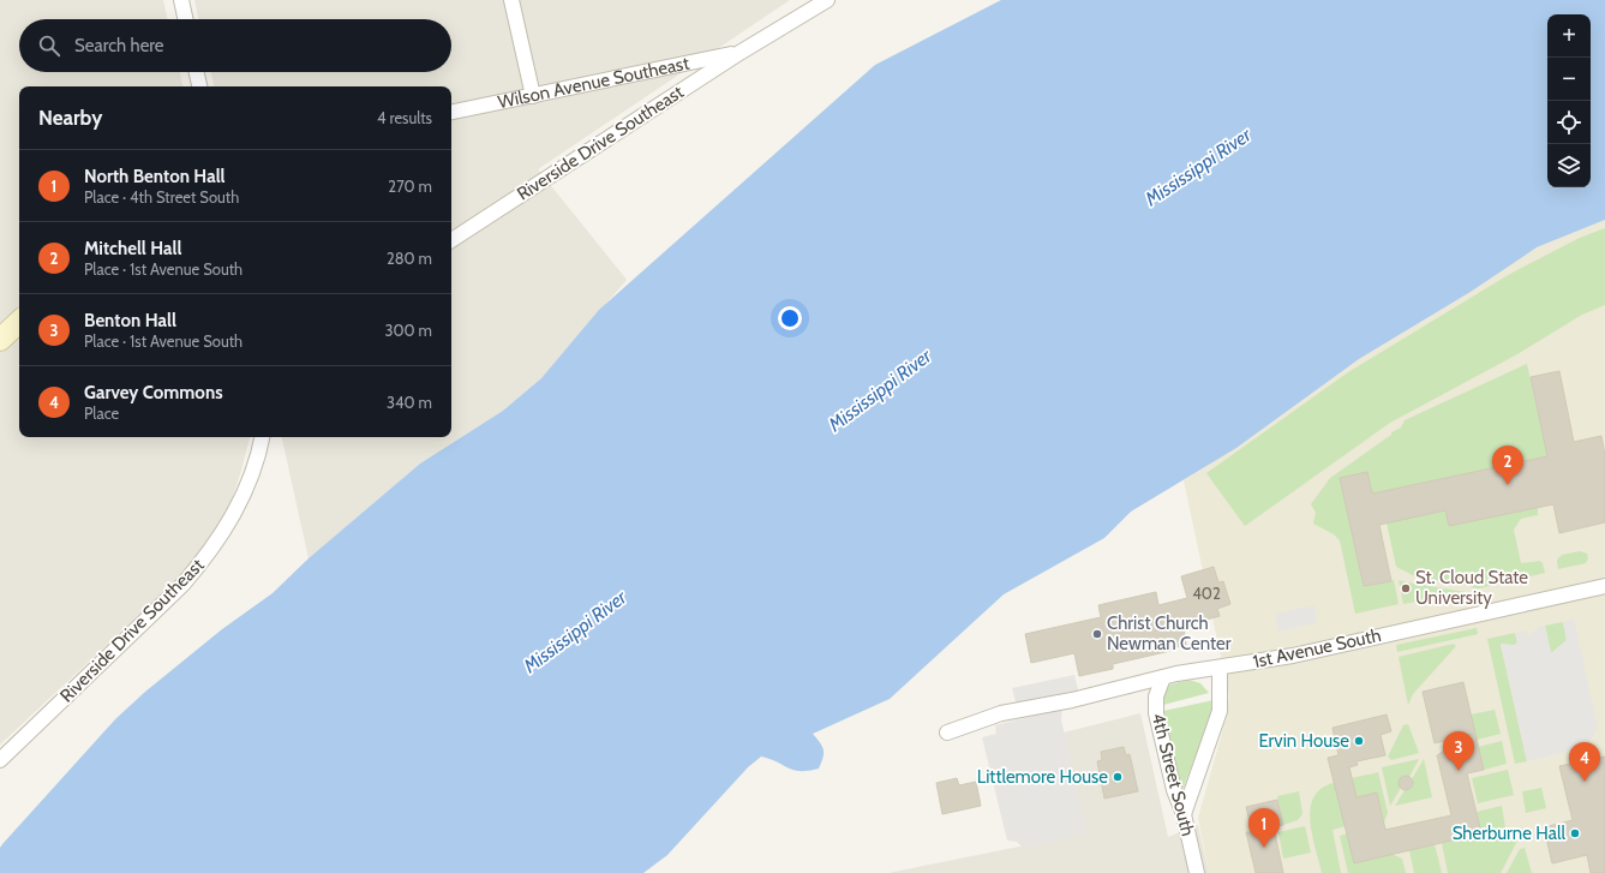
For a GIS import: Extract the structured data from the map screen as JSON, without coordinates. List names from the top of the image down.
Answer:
{
  "streets": {
    "street": [
      "Wilson Avenue Southeast",
      "Riverside Drive Southeast",
      "1st Avenue South",
      "4th Street South"
    ]
  },
  "crossings": [
    ["Wilson Avenue Southeast", "Riverside Drive Southeast"],
    ["1st Avenue South", "4th Street South"]
  ],
  "water": ["Mississippi River"],
  "places": [
    "St. Cloud State University",
    "Christ Church Newman Center",
    "Ervin House",
    "Littlemore House",
    "Sherburne Hall"
  ],
  "house_numbers": ["402"],
  "page": {
    "map_buttons": ["+", "−"],
    "search": "Search here",
    "heading": ["Nearby", "4 results"],
    "list": [
      {
        "mark": "1",
        "name": "North Benton Hall",
        "note": "Place · 4th Street South",
        "value": "270 m"
      },
      {
        "mark": "2",
        "name": "Mitchell Hall",
        "note": "Place · 1st Avenue South",
        "value": "280 m"
      },
      {
        "mark": "3",
        "name": "Benton Hall",
        "note": "Place · 1st Avenue South",
        "value": "300 m"
      },
      {
        "mark": "4",
        "name": "Garvey Commons",
        "note": "Place",
        "value": "340 m"
      }
    ],
    "pins": [
      "2",
      "3",
      "4",
      "1"
    ]
  }
}
